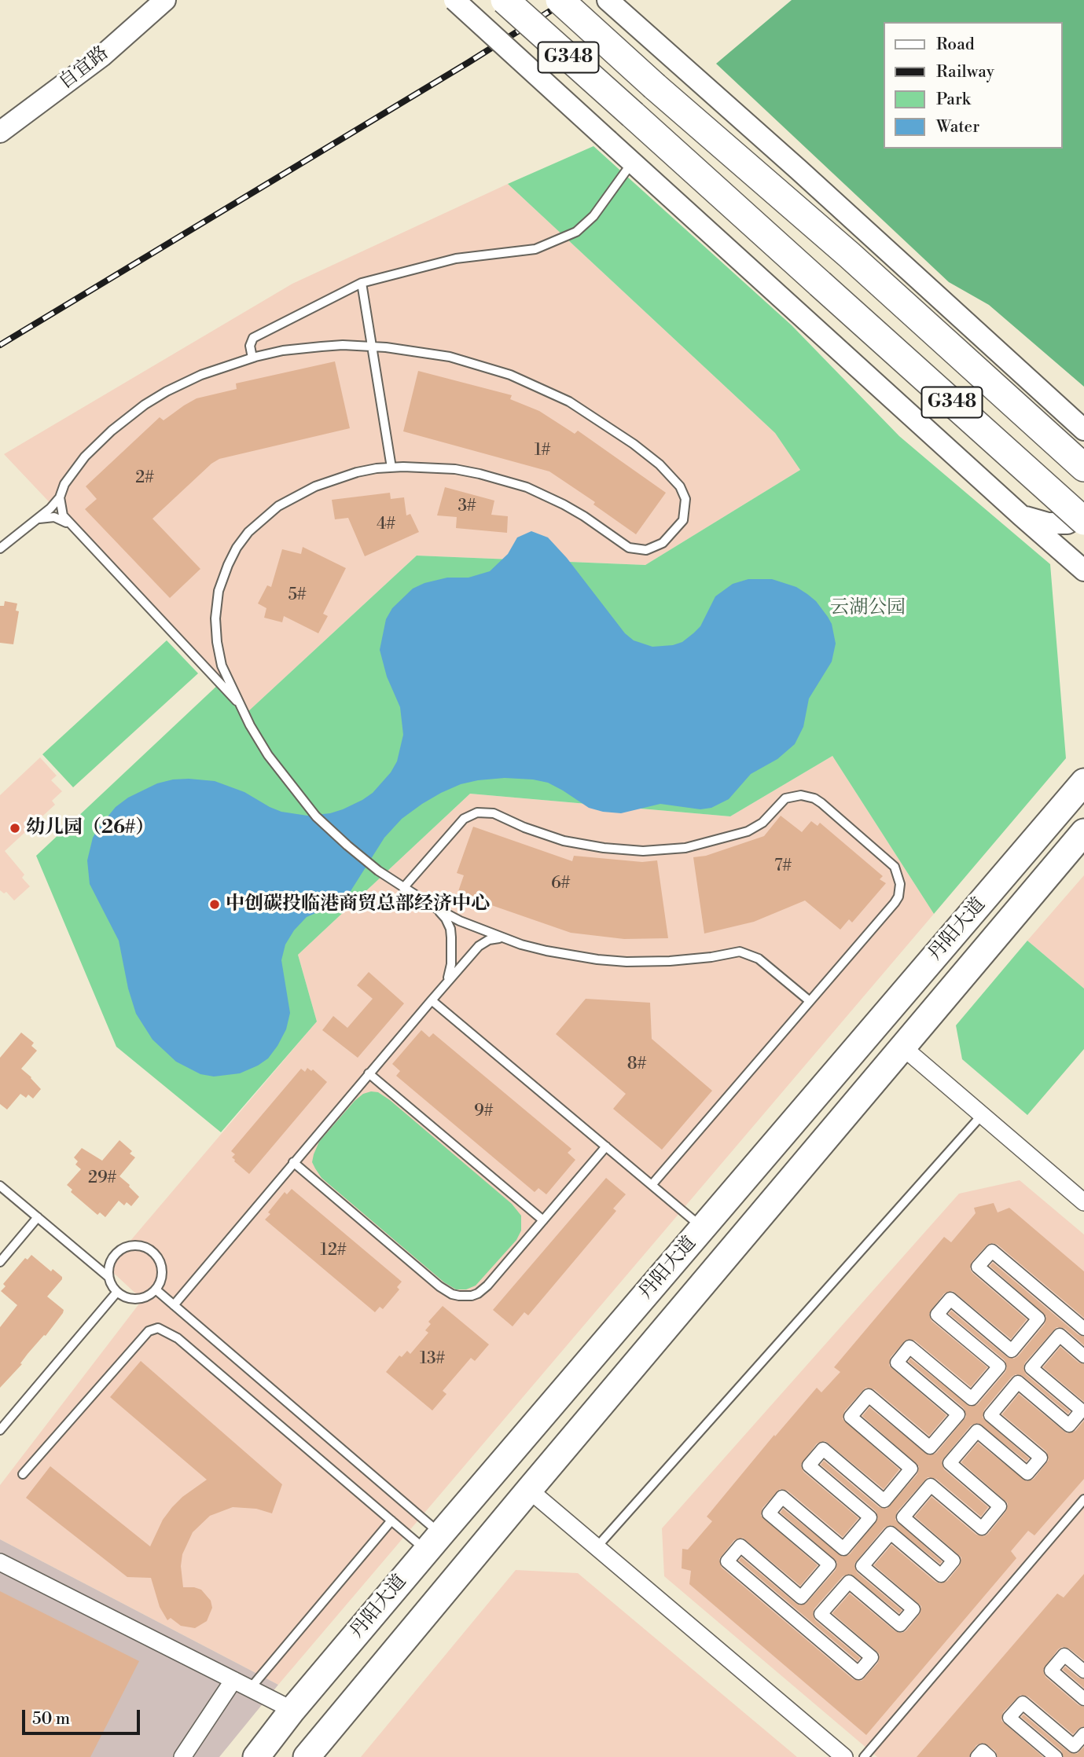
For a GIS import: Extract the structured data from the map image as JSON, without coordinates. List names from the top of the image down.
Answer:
{
  "streets": {
    "highway": ["G348"],
    "main road": ["丹阳大道"],
    "street": ["自宜路"]
  },
  "parks": ["云湖公园"],
  "places": ["幼儿园（26#）", "中创碳投临港商贸总部经济中心"],
  "house_numbers": [
    "1#",
    "2#",
    "3#",
    "4#",
    "5#",
    "7#",
    "6#",
    "8#",
    "9#",
    "29#",
    "12#",
    "13#"
  ],
  "legend": [
    "Road",
    "Railway",
    "Park",
    "Water"
  ],
  "scale_bar": "50 m"
}
